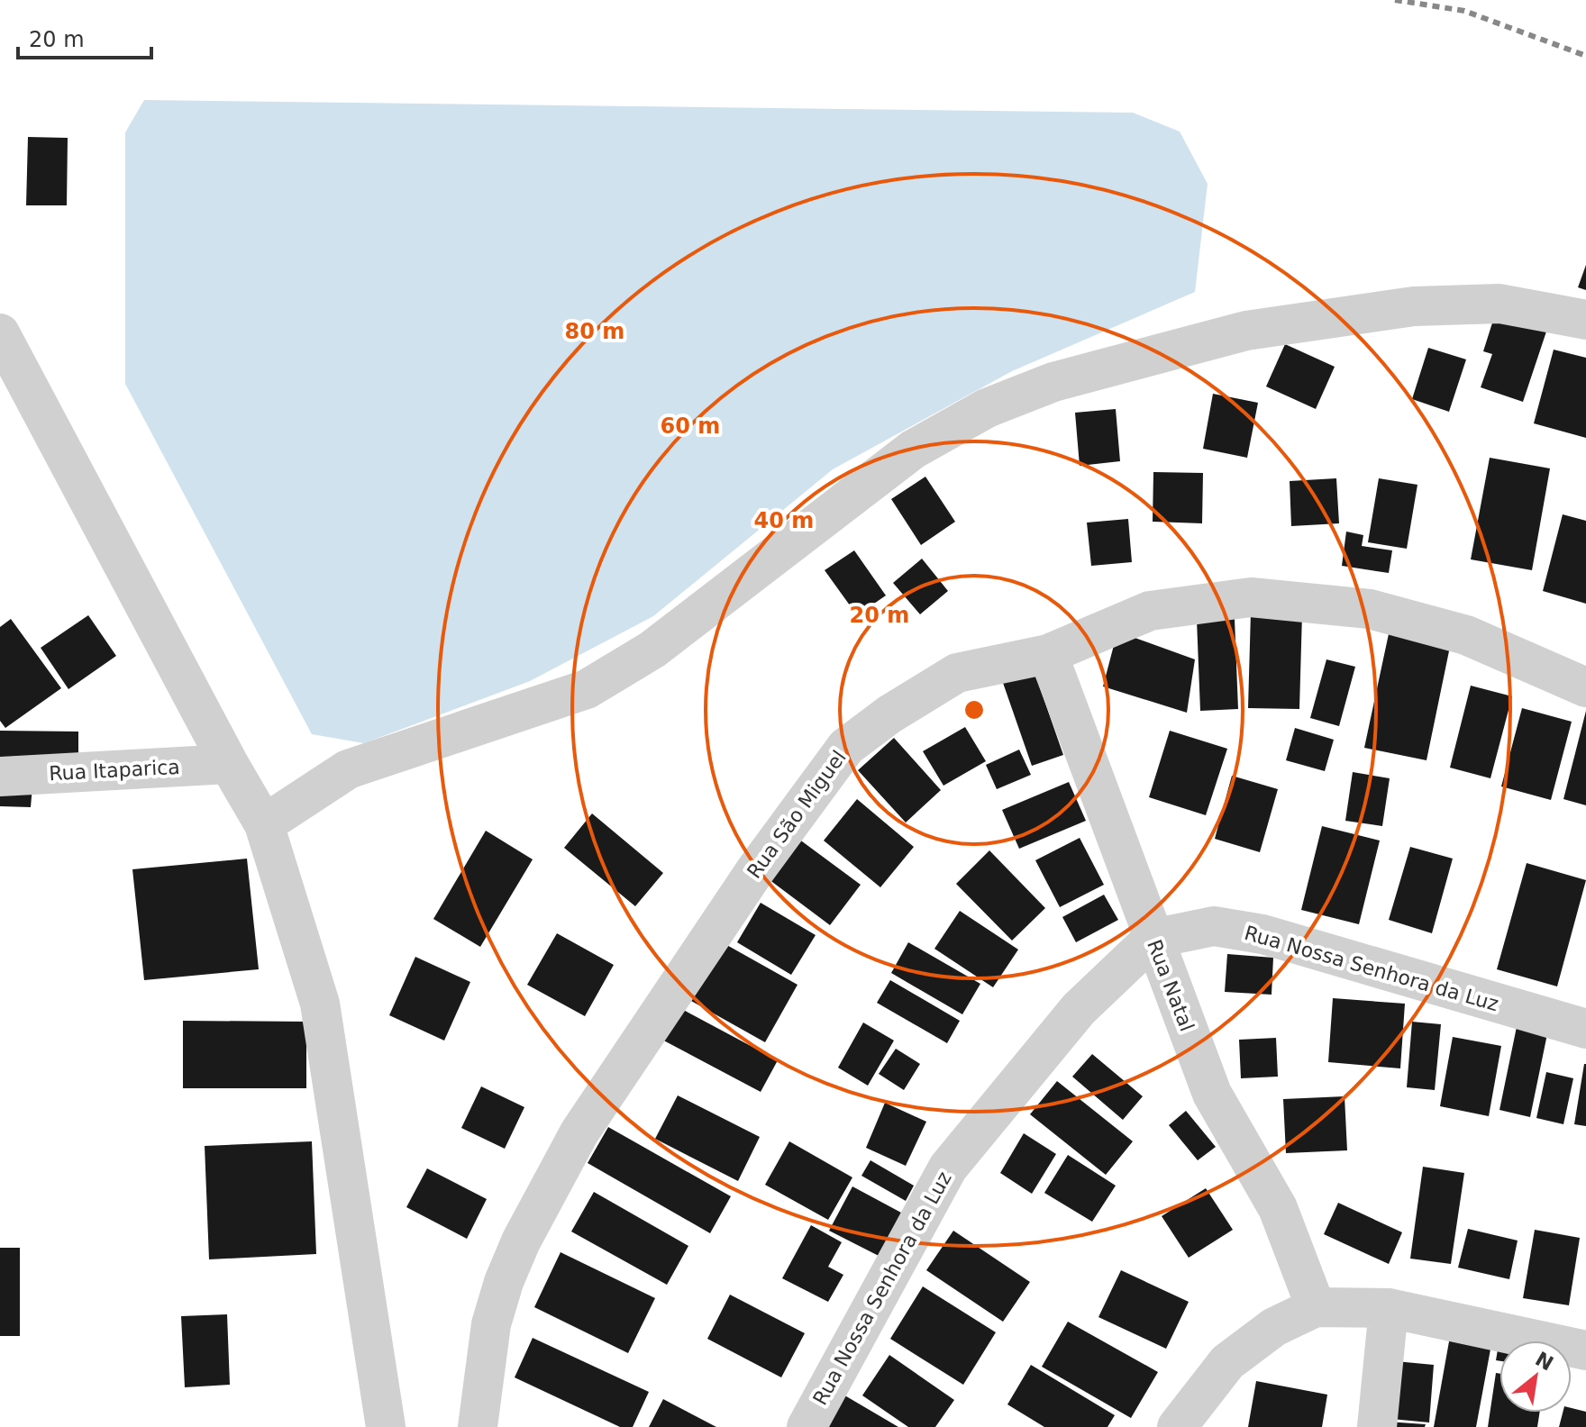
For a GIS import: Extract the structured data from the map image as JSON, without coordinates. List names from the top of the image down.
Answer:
{
  "streets": {
    "street": [
      "Rua Itaparica",
      "Rua São Miguel",
      "Rua Nossa Senhora da Luz",
      "Rua Natal"
    ]
  },
  "crossings": [
    ["Rua São Miguel", "Rua Natal"],
    ["Rua Nossa Senhora da Luz", "Rua Natal"]
  ],
  "scale_bar": "20 m",
  "north": "top right",
  "rings": [
    "80 m",
    "60 m",
    "40 m",
    "20 m"
  ]
}
